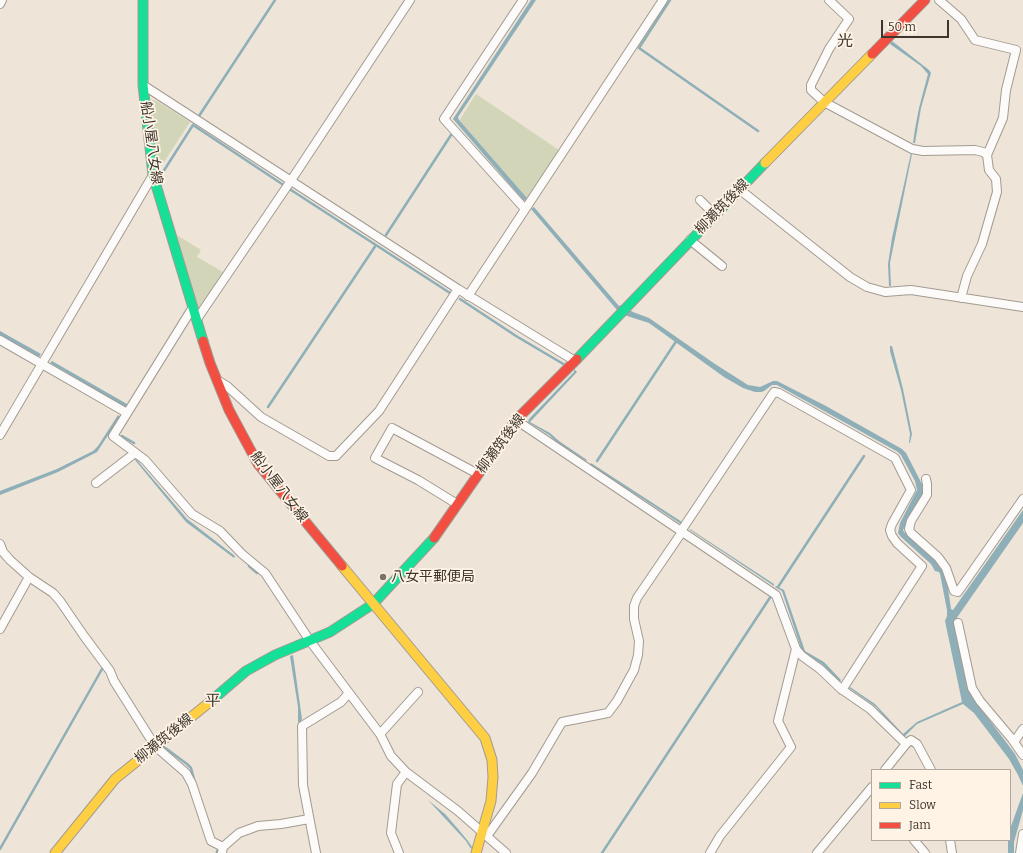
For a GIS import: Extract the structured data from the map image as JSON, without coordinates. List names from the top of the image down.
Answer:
{
  "streets": {
    "main road": ["船小屋八女線", "柳瀬筑後線"]
  },
  "crossings": [
    ["船小屋八女線", "柳瀬筑後線"]
  ],
  "districts": ["光", "平"],
  "places": ["八女平郵便局"],
  "legend": ["Fast", "Slow", "Jam"],
  "scale_bar": "50 m"
}
